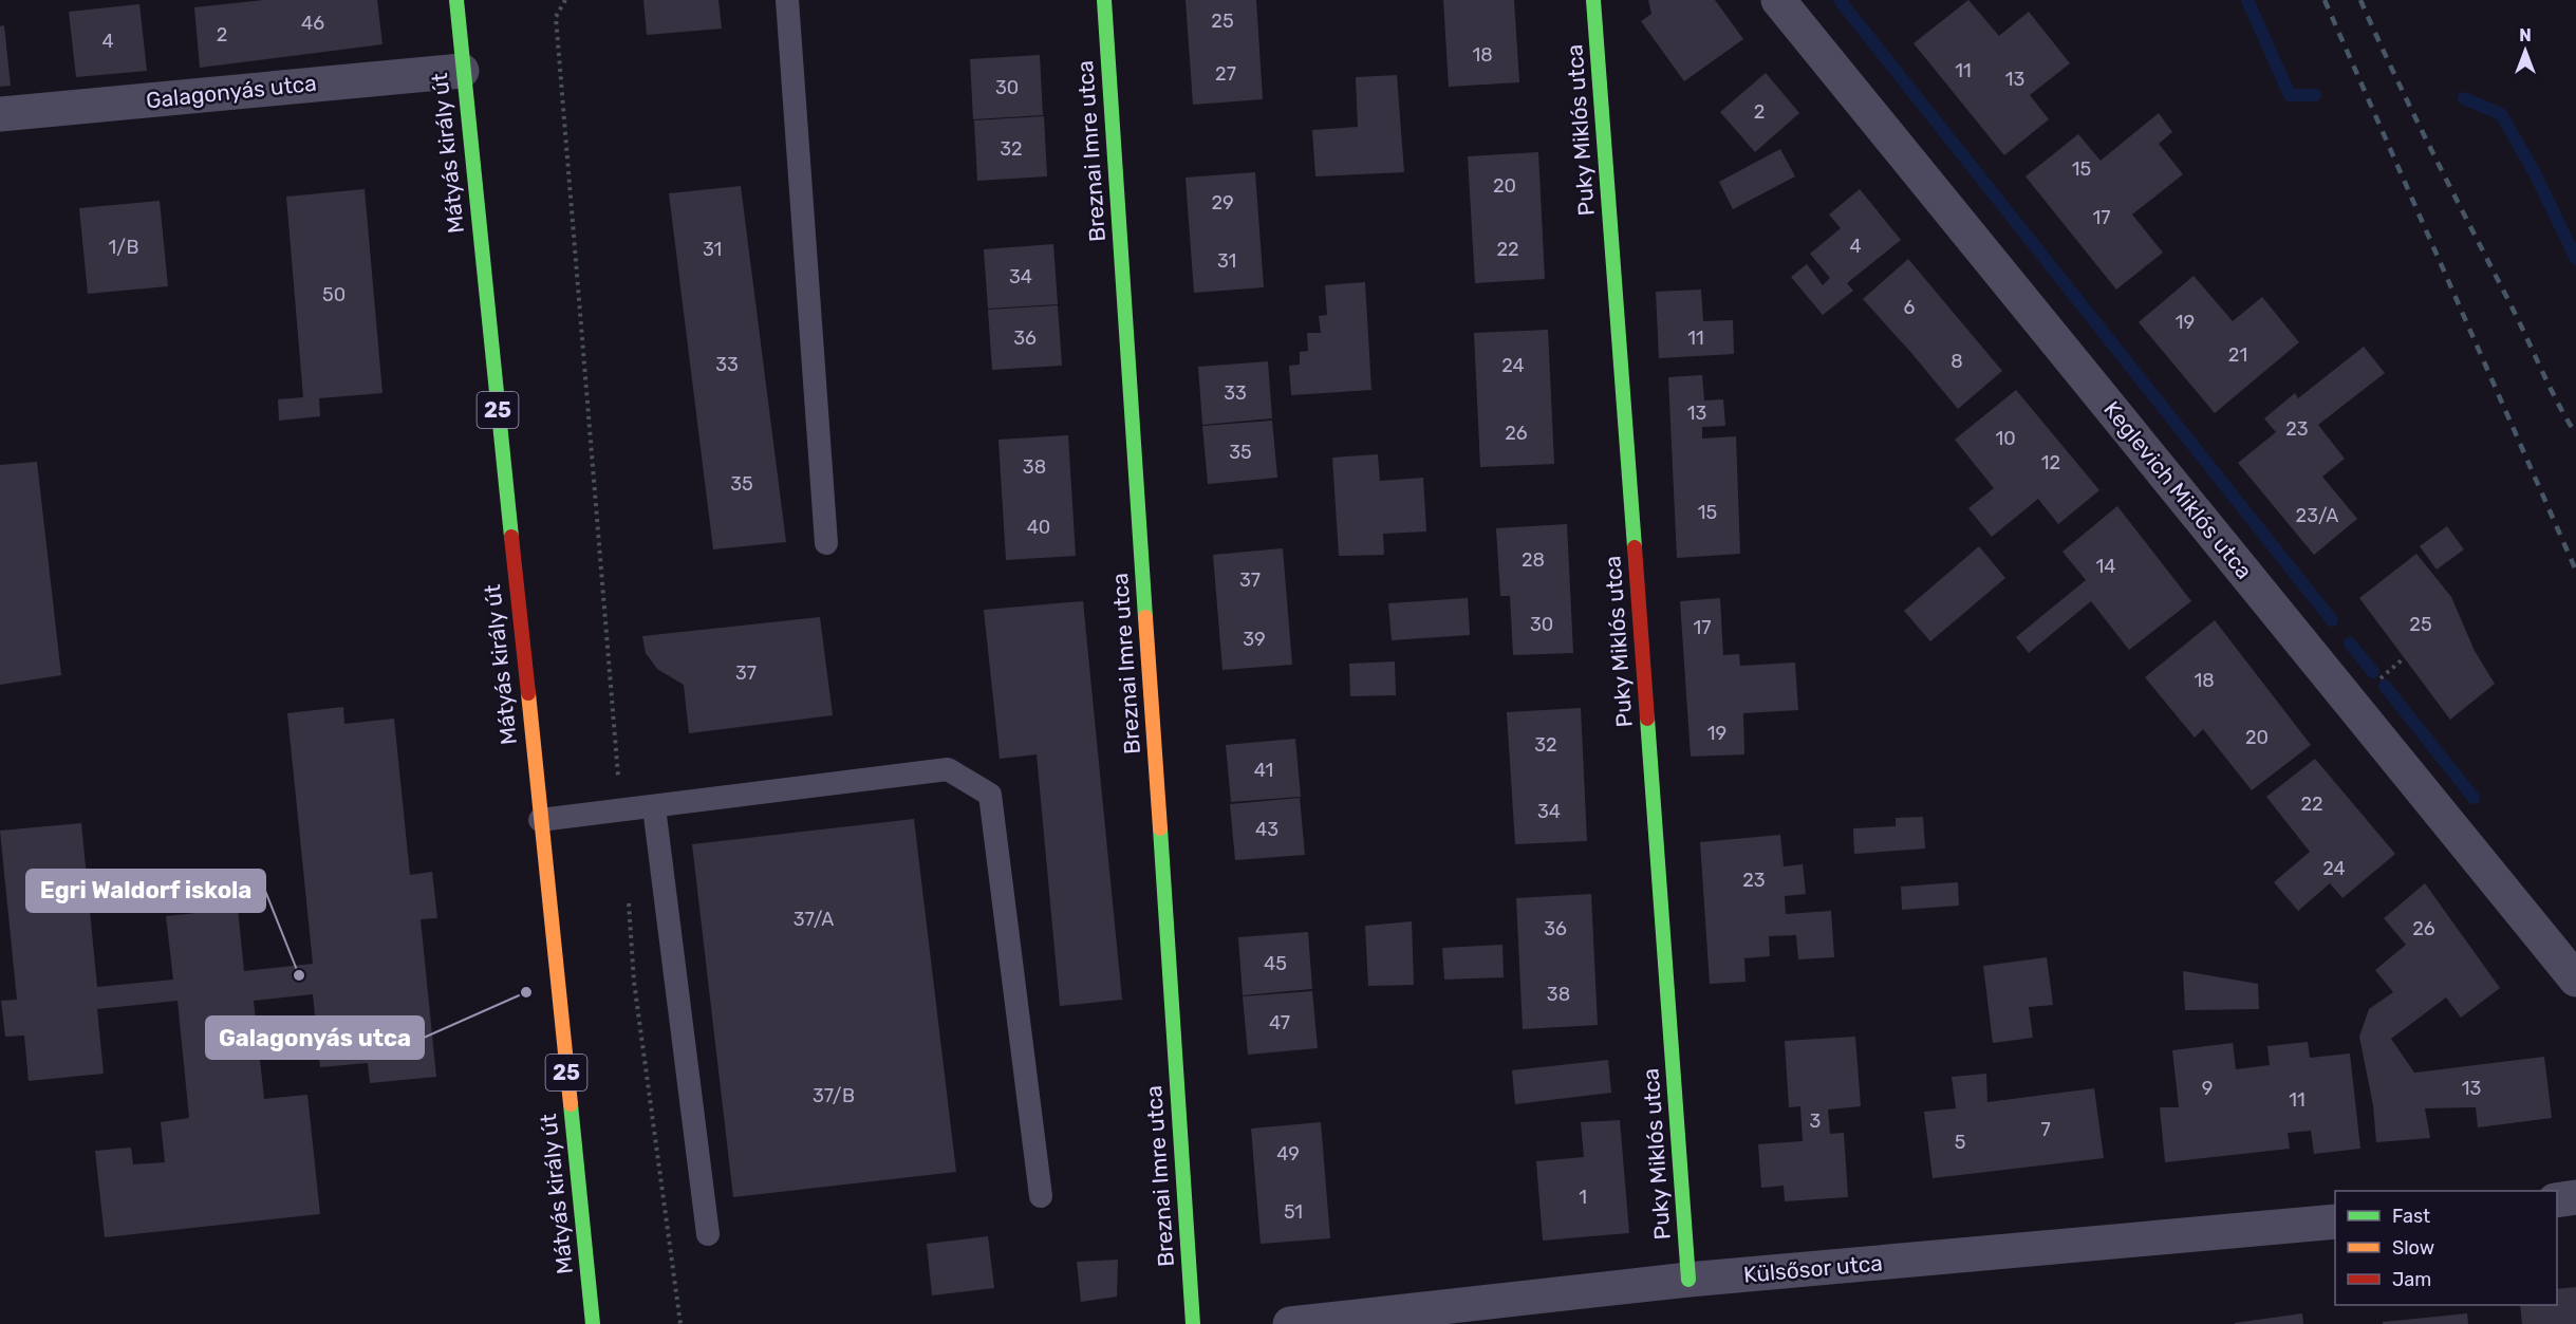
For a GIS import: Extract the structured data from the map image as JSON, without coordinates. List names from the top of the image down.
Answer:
{
  "streets": {
    "street": [
      "Galagonyás utca",
      "Puky Miklós utca",
      "Breznai Imre utca",
      "Mátyás király út",
      "25",
      "Keglevich Miklós utca",
      "Külsősor utca"
    ]
  },
  "crossings": [
    ["Galagonyás utca", "Mátyás király út"],
    ["Puky Miklós utca", "Külsősor utca"]
  ],
  "places": ["Egri Waldorf iskola", "Galagonyás utca"],
  "house_numbers": [
    "25",
    "46",
    "2",
    "4",
    "18",
    "11",
    "27",
    "13",
    "30",
    "2",
    "32",
    "15",
    "20",
    "29",
    "17",
    "4",
    "1/B",
    "31",
    "22",
    "31",
    "34",
    "50",
    "6",
    "19",
    "36",
    "11",
    "21",
    "8",
    "33",
    "24",
    "33",
    "13",
    "23",
    "26",
    "10",
    "35",
    "12",
    "38",
    "35",
    "15",
    "23/A",
    "40",
    "28",
    "14",
    "37",
    "30",
    "25",
    "17",
    "39",
    "37",
    "18",
    "19",
    "20",
    "32",
    "41",
    "22",
    "34",
    "43",
    "24",
    "23",
    "37/A",
    "36",
    "26",
    "45",
    "38",
    "47",
    "9",
    "13",
    "37/B",
    "11",
    "3",
    "7",
    "5",
    "49",
    "1",
    "51"
  ],
  "legend": ["Fast", "Slow", "Jam"],
  "north": "top"
}
